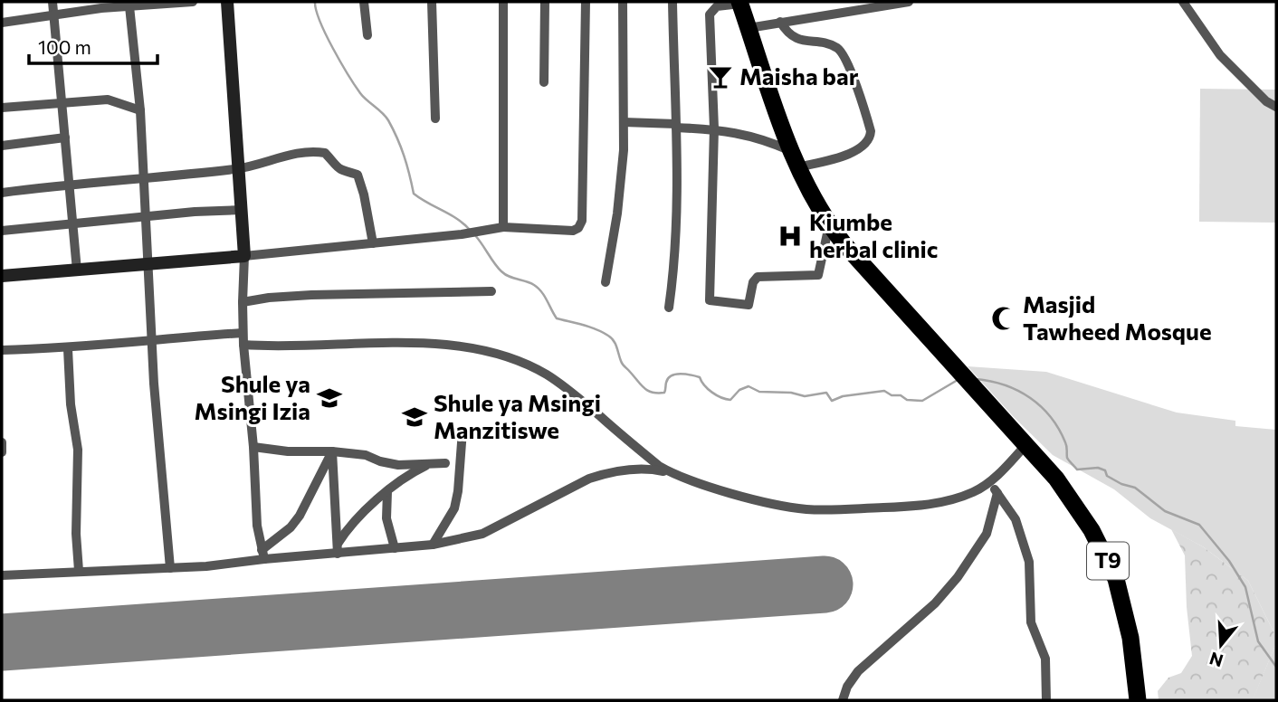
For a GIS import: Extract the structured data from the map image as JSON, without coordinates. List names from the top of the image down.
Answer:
{
  "streets": {
    "highway": ["T9"]
  },
  "places": {
    "bar": ["Maisha bar"],
    "hospital": ["Kiumbe herbal clinic"],
    "mosque": ["Masjid Tawheed Mosque"],
    "school or university": ["Shule ya Msingi Izia", "Shule ya Msingi Manzitiswe"]
  },
  "scale_bar": "100 m",
  "north": "bottom"
}
